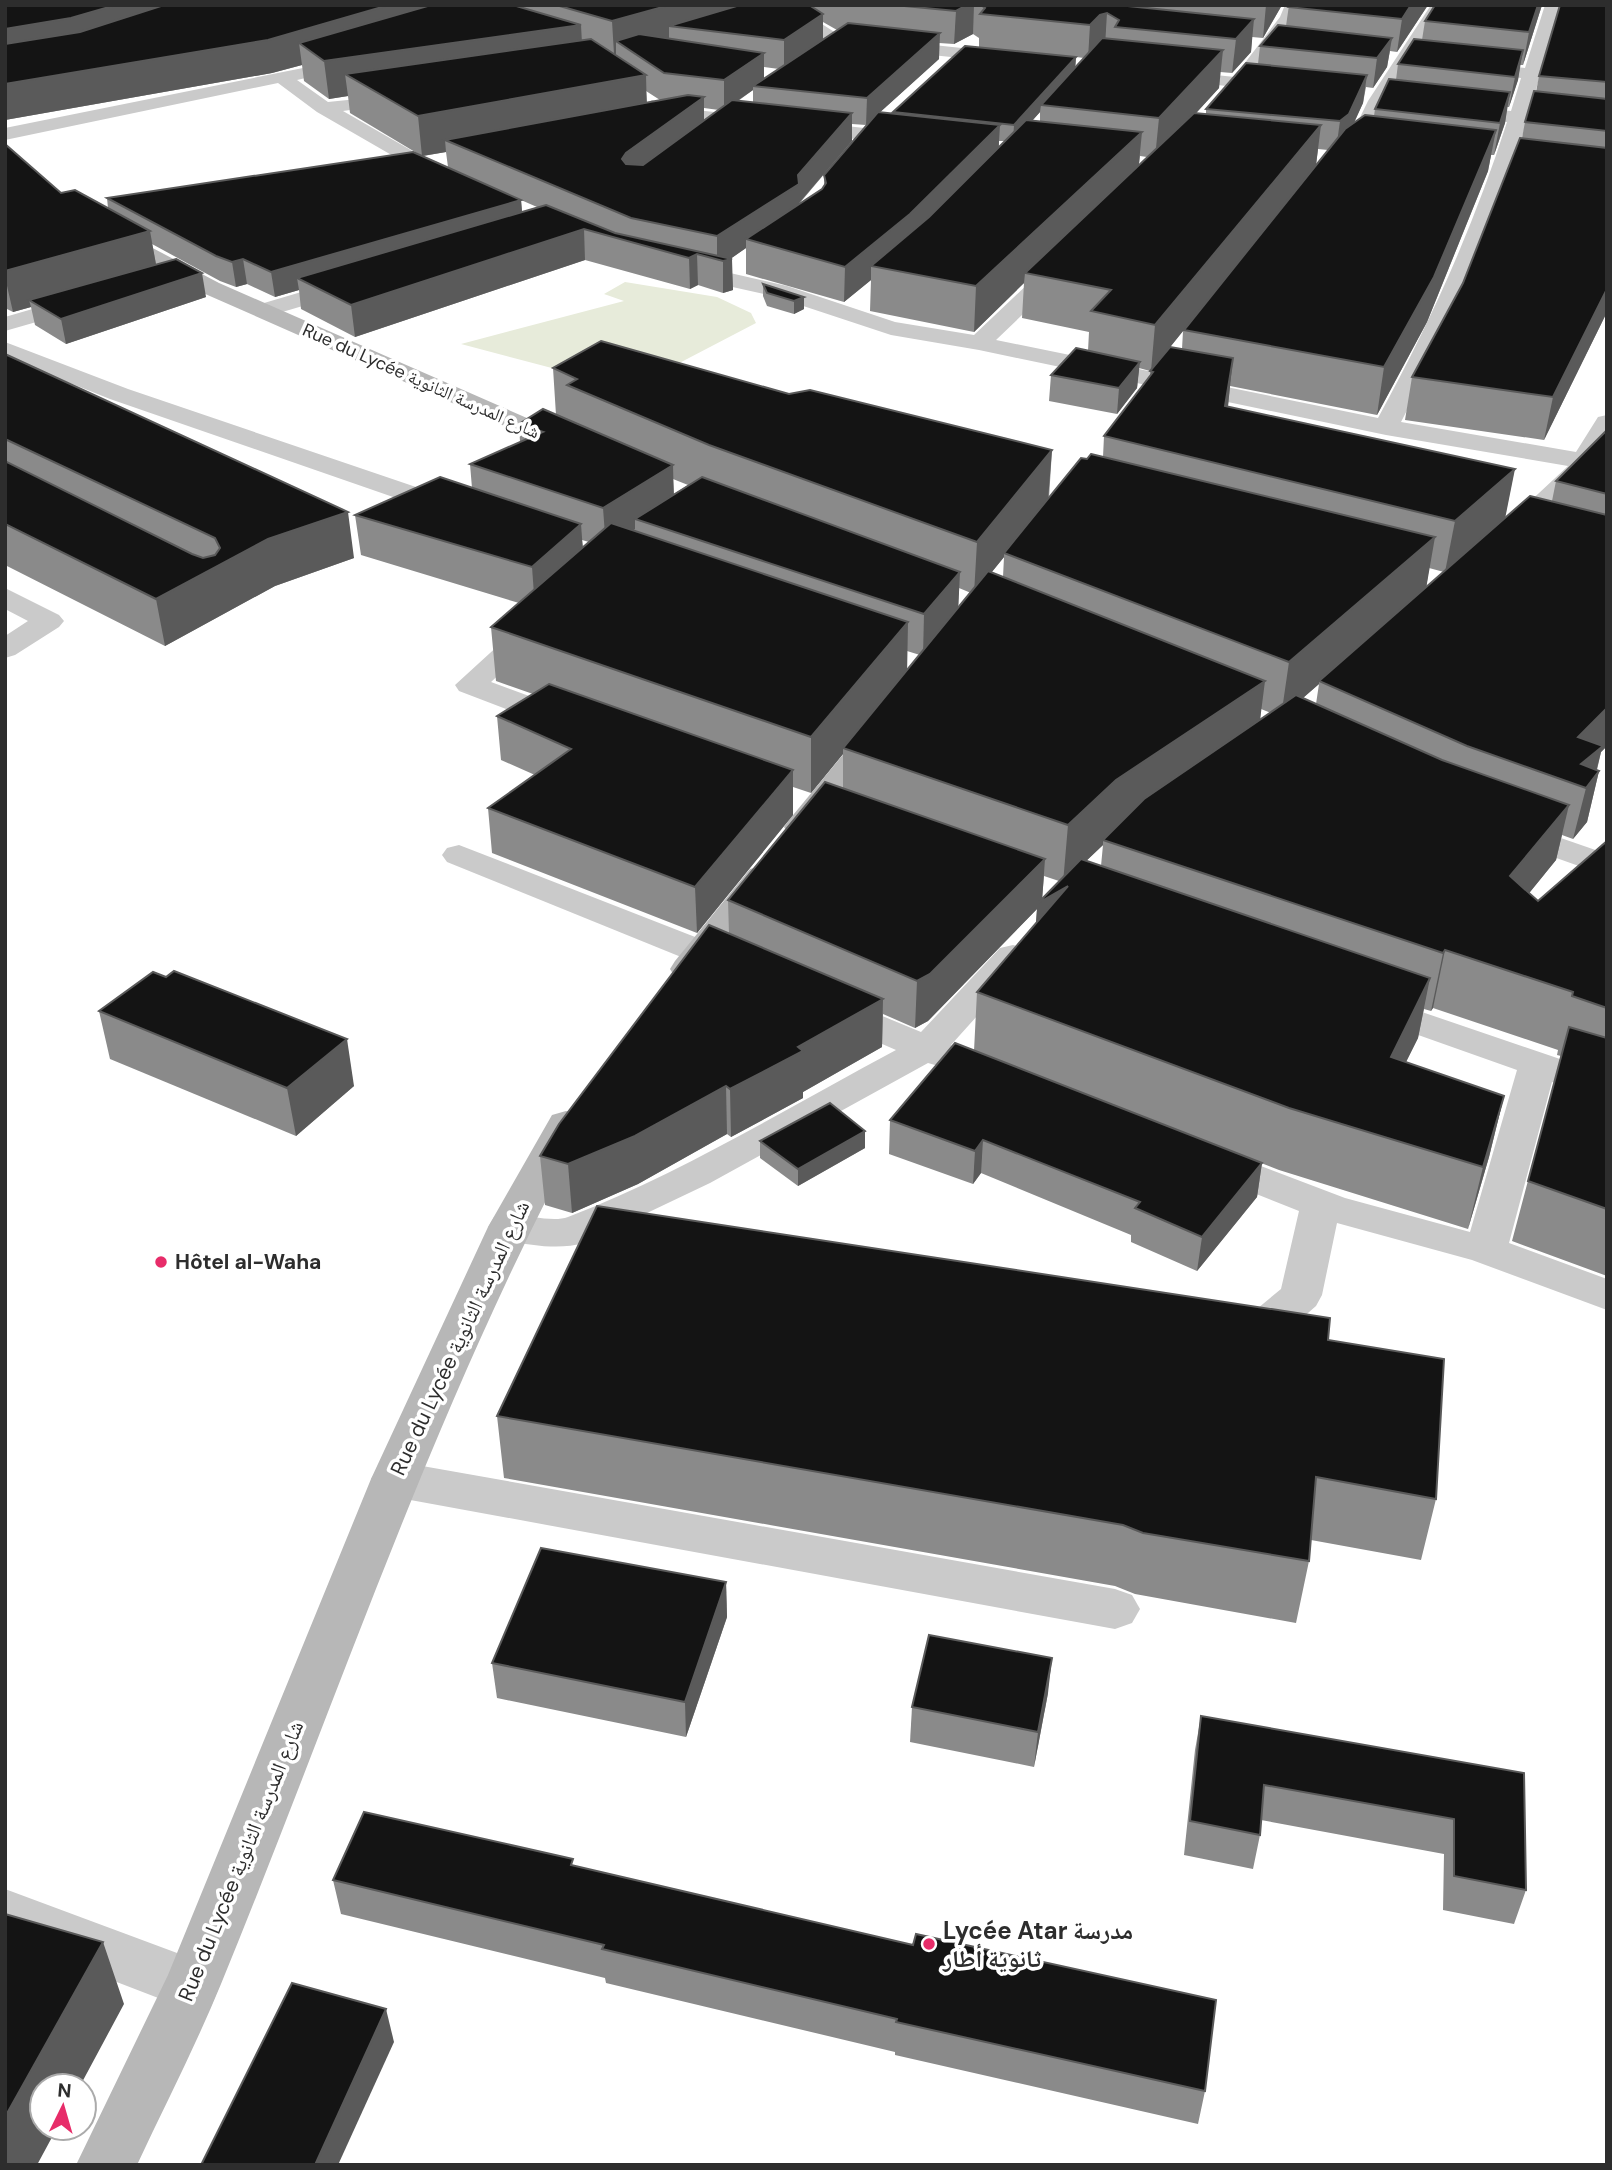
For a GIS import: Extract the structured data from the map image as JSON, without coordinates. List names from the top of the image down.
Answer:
{
  "streets": {
    "street": ["Rue du Lycée شارع المدرسة الثانوية"]
  },
  "places": ["Hôtel al-Waha", "Lycée Atar مدرسة ثانوية أطار"],
  "north": "top"
}
